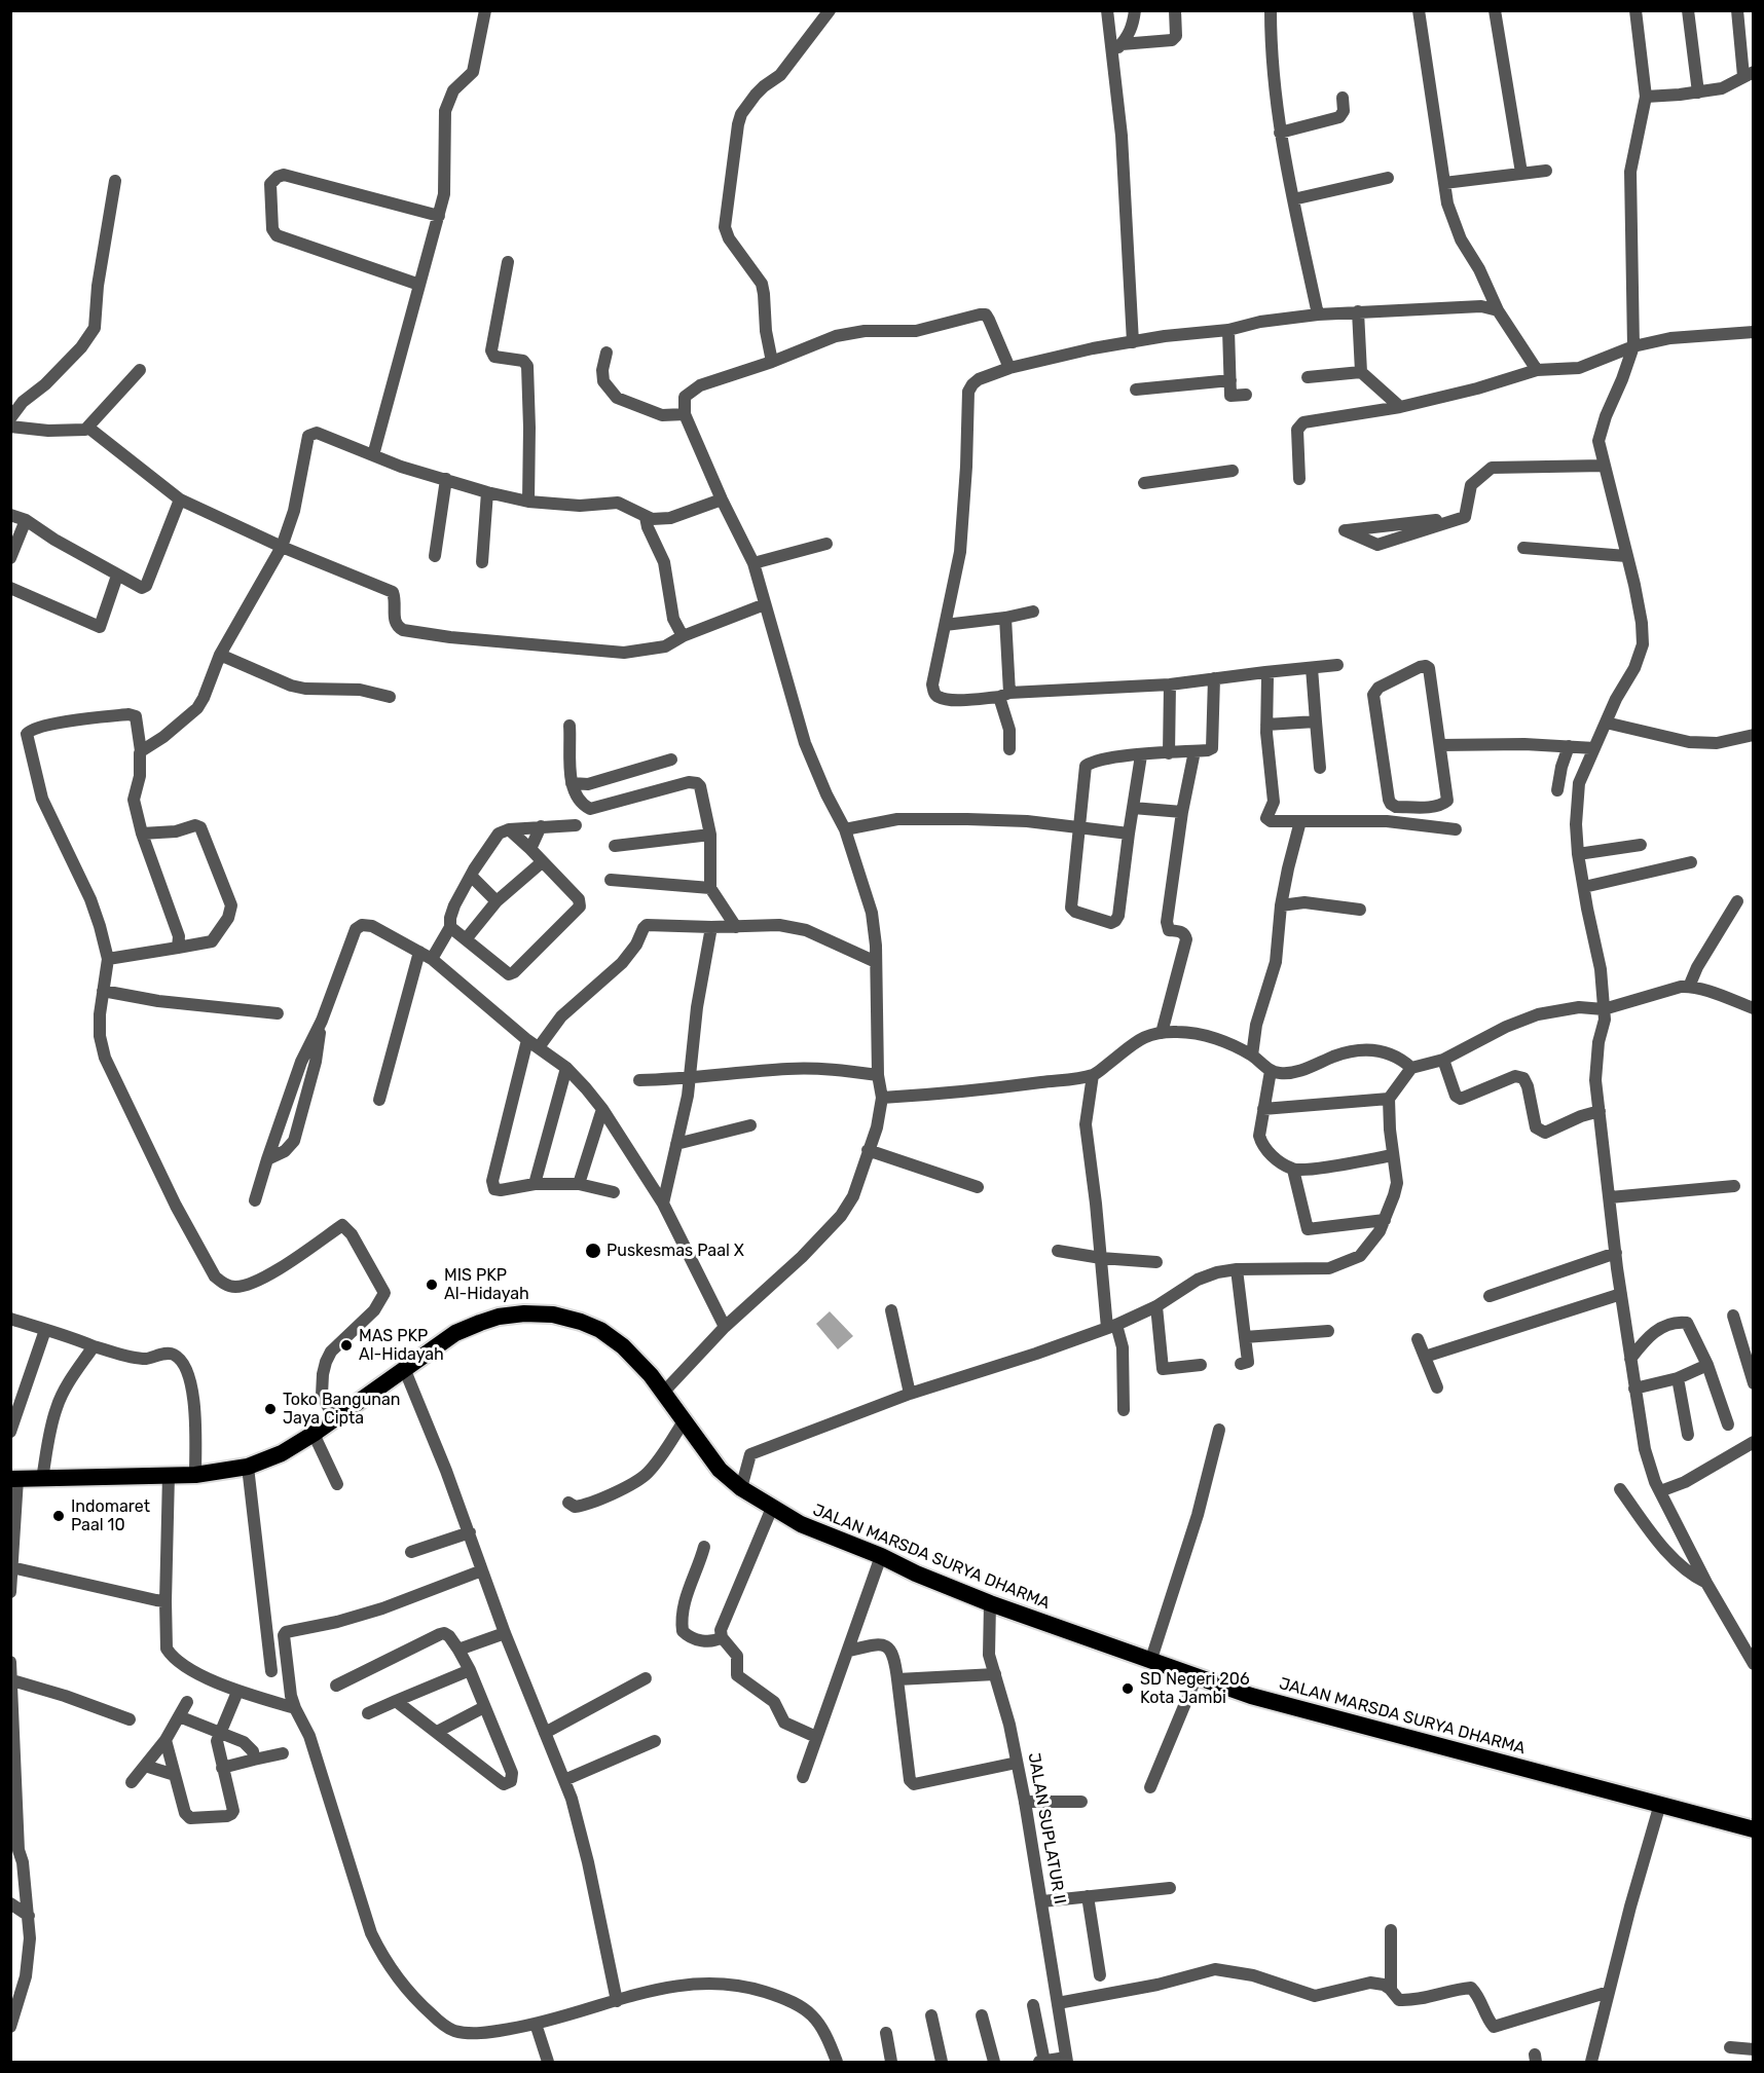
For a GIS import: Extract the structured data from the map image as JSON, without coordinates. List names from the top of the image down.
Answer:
{
  "streets": {
    "highway": ["JALAN MARSDA SURYA DHARMA"],
    "street": ["JALAN SUPLATUR II"]
  },
  "crossings": [
    ["JALAN MARSDA SURYA DHARMA", "JALAN SUPLATUR II"]
  ],
  "places": [
    "Puskesmas Paal X",
    "MIS PKP Al-Hidayah",
    "MAS PKP Al-Hidayah",
    "Toko Bangunan Jaya Cipta",
    "Indomaret Paal 10",
    "SD Negeri 206 Kota Jambi"
  ]
}
